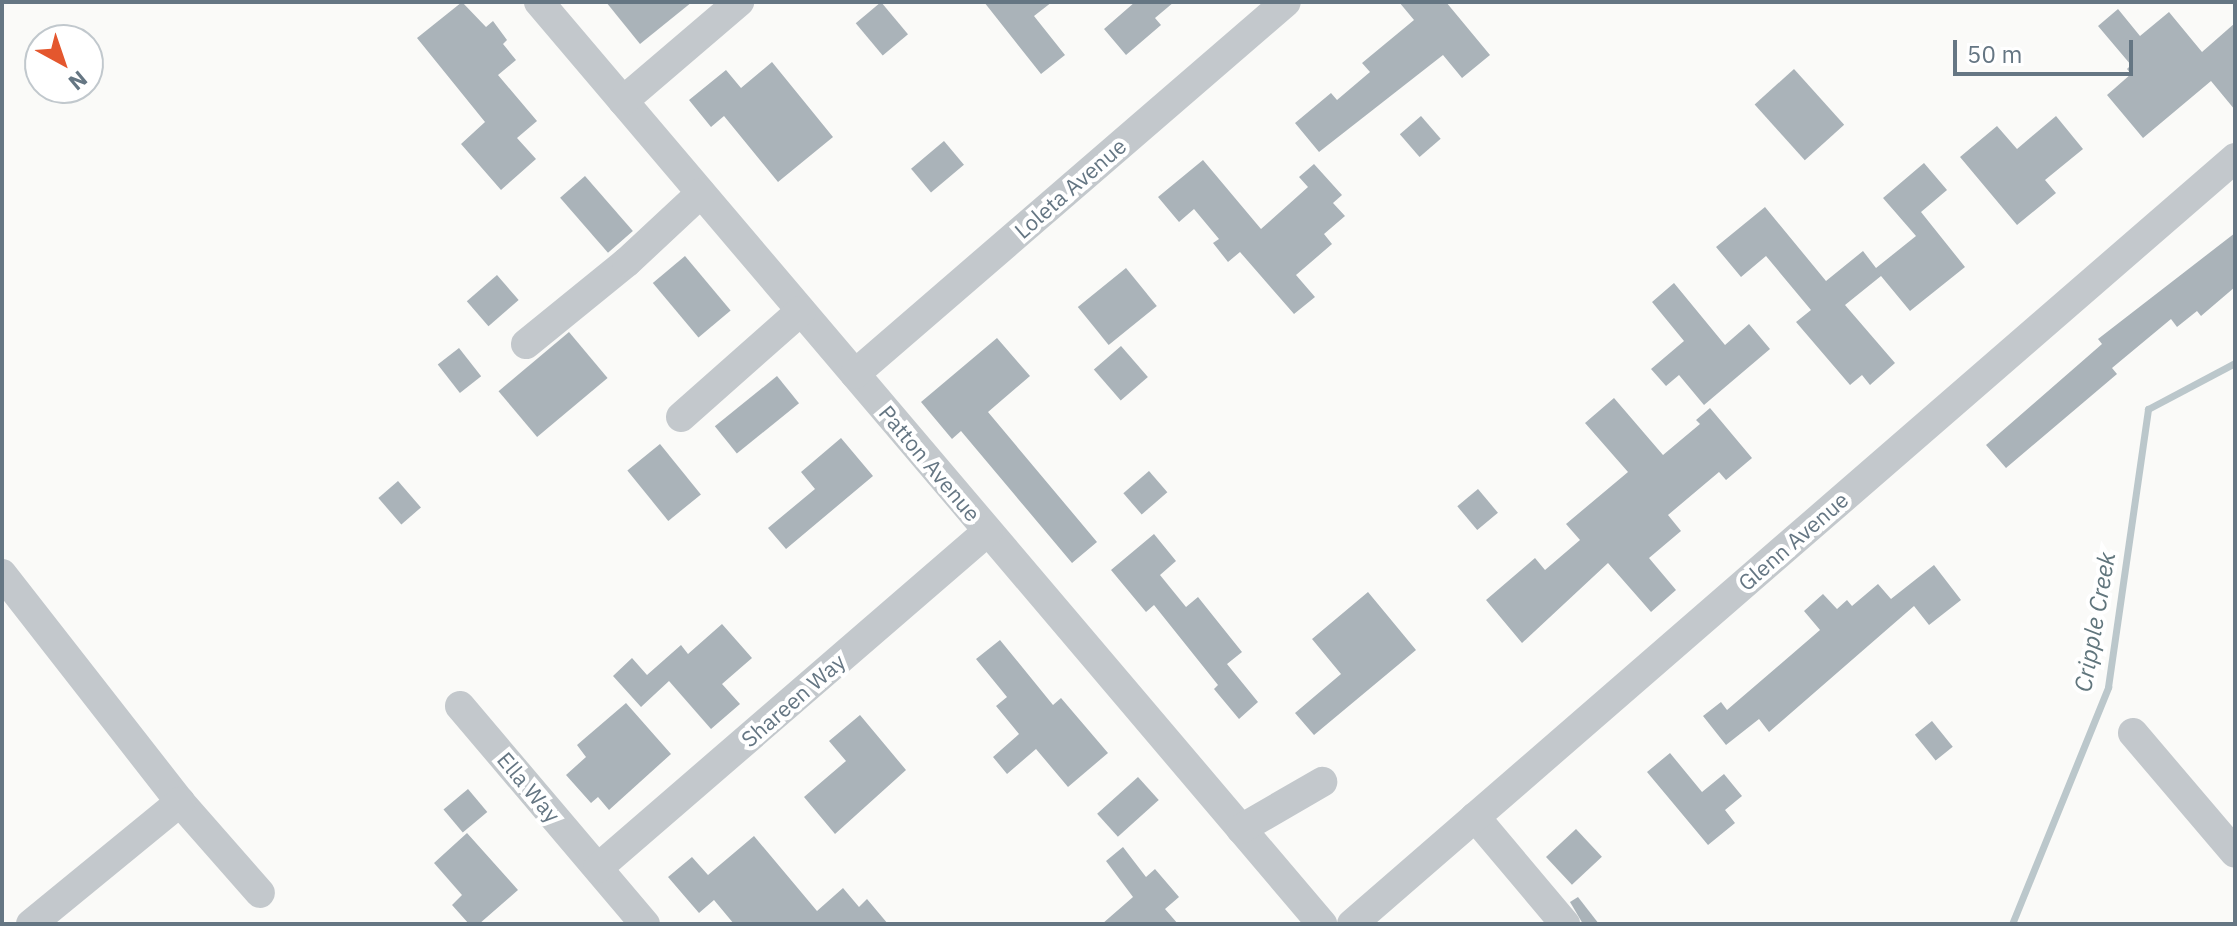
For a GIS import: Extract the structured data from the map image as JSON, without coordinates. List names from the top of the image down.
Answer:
{
  "streets": {
    "street": [
      "Loleta Avenue",
      "Patton Avenue",
      "Glenn Avenue",
      "Shareen Way",
      "Ella Way"
    ]
  },
  "crossings": [
    ["Loleta Avenue", "Patton Avenue"],
    ["Patton Avenue", "Shareen Way"],
    ["Shareen Way", "Ella Way"]
  ],
  "water": ["Cripple Creek"],
  "scale_bar": "50 m",
  "north": "bottom right"
}
